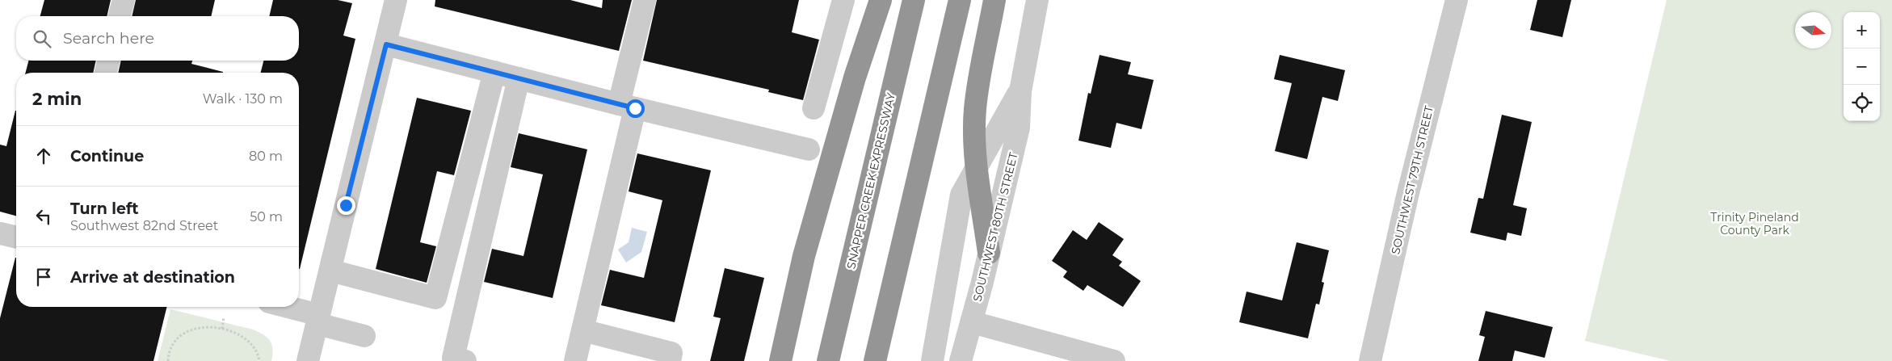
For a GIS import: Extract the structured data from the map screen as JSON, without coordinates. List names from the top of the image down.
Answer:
{
  "streets": {
    "highway": ["SNAPPER CREEK EXPRESSWAY"],
    "street": ["SOUTHWEST 79TH STREET", "SOUTHWEST 80TH STREET"]
  },
  "parks": ["Trinity Pineland County Park"],
  "north": "right",
  "page": {
    "map_buttons": ["+", "−"],
    "search": "Search here",
    "heading": ["2 min", "Walk · 130 m"],
    "list": [
      ["Continue", "80 m"],
      ["Turn left", "Southwest 82nd Street", "50 m"],
      "Arrive at destination"
    ]
  }
}
